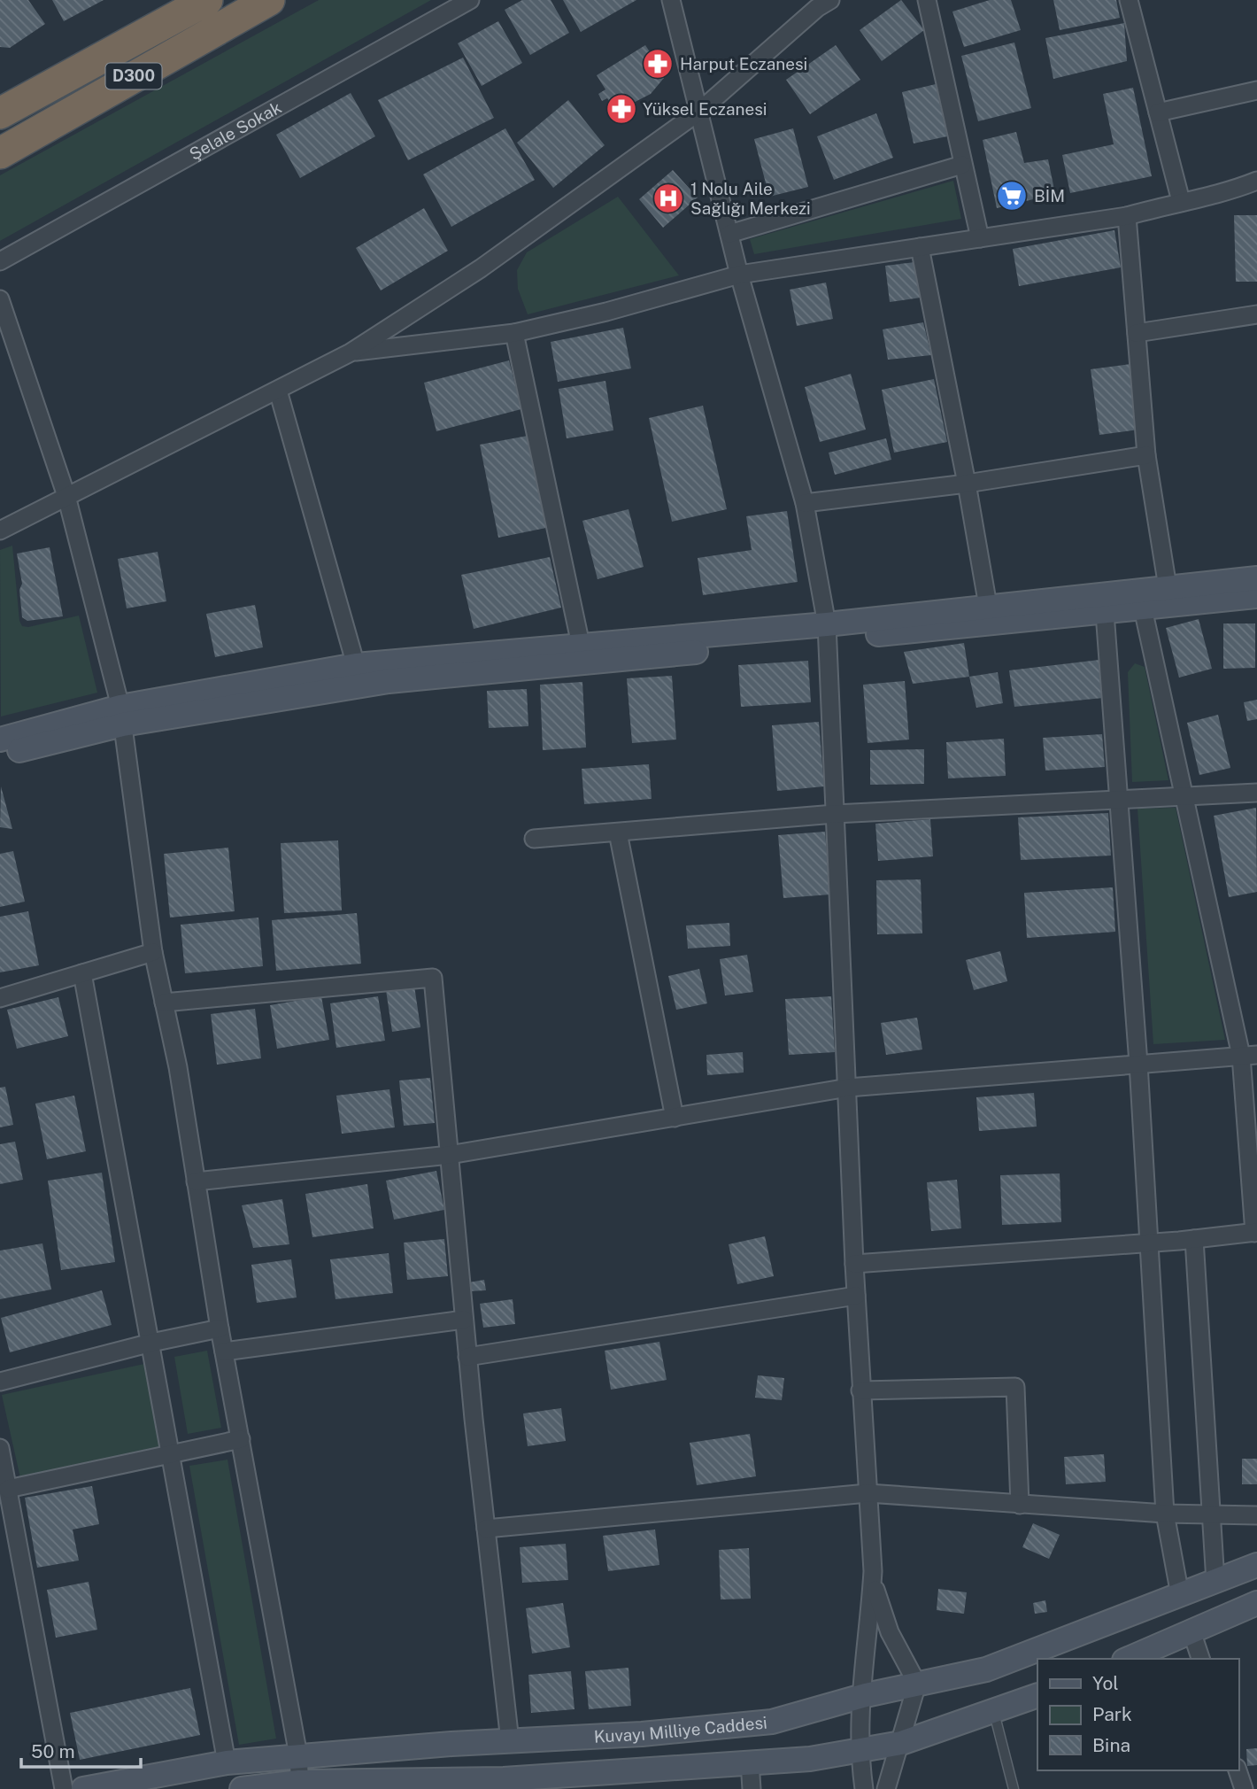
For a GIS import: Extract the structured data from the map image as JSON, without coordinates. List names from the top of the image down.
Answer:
{
  "streets": {
    "highway": ["D300"],
    "street": ["Şelale Sokak", "Kuvayı Milliye Caddesi"]
  },
  "places": {
    "pharmacy": ["Harput Eczanesi", "Yüksel Eczanesi"],
    "supermarket": ["BİM"],
    "hospital": ["1 Nolu Aile Sağlığı Merkezi"]
  },
  "legend": ["Yol", "Park", "Bina"],
  "scale_bar": "50 m"
}
